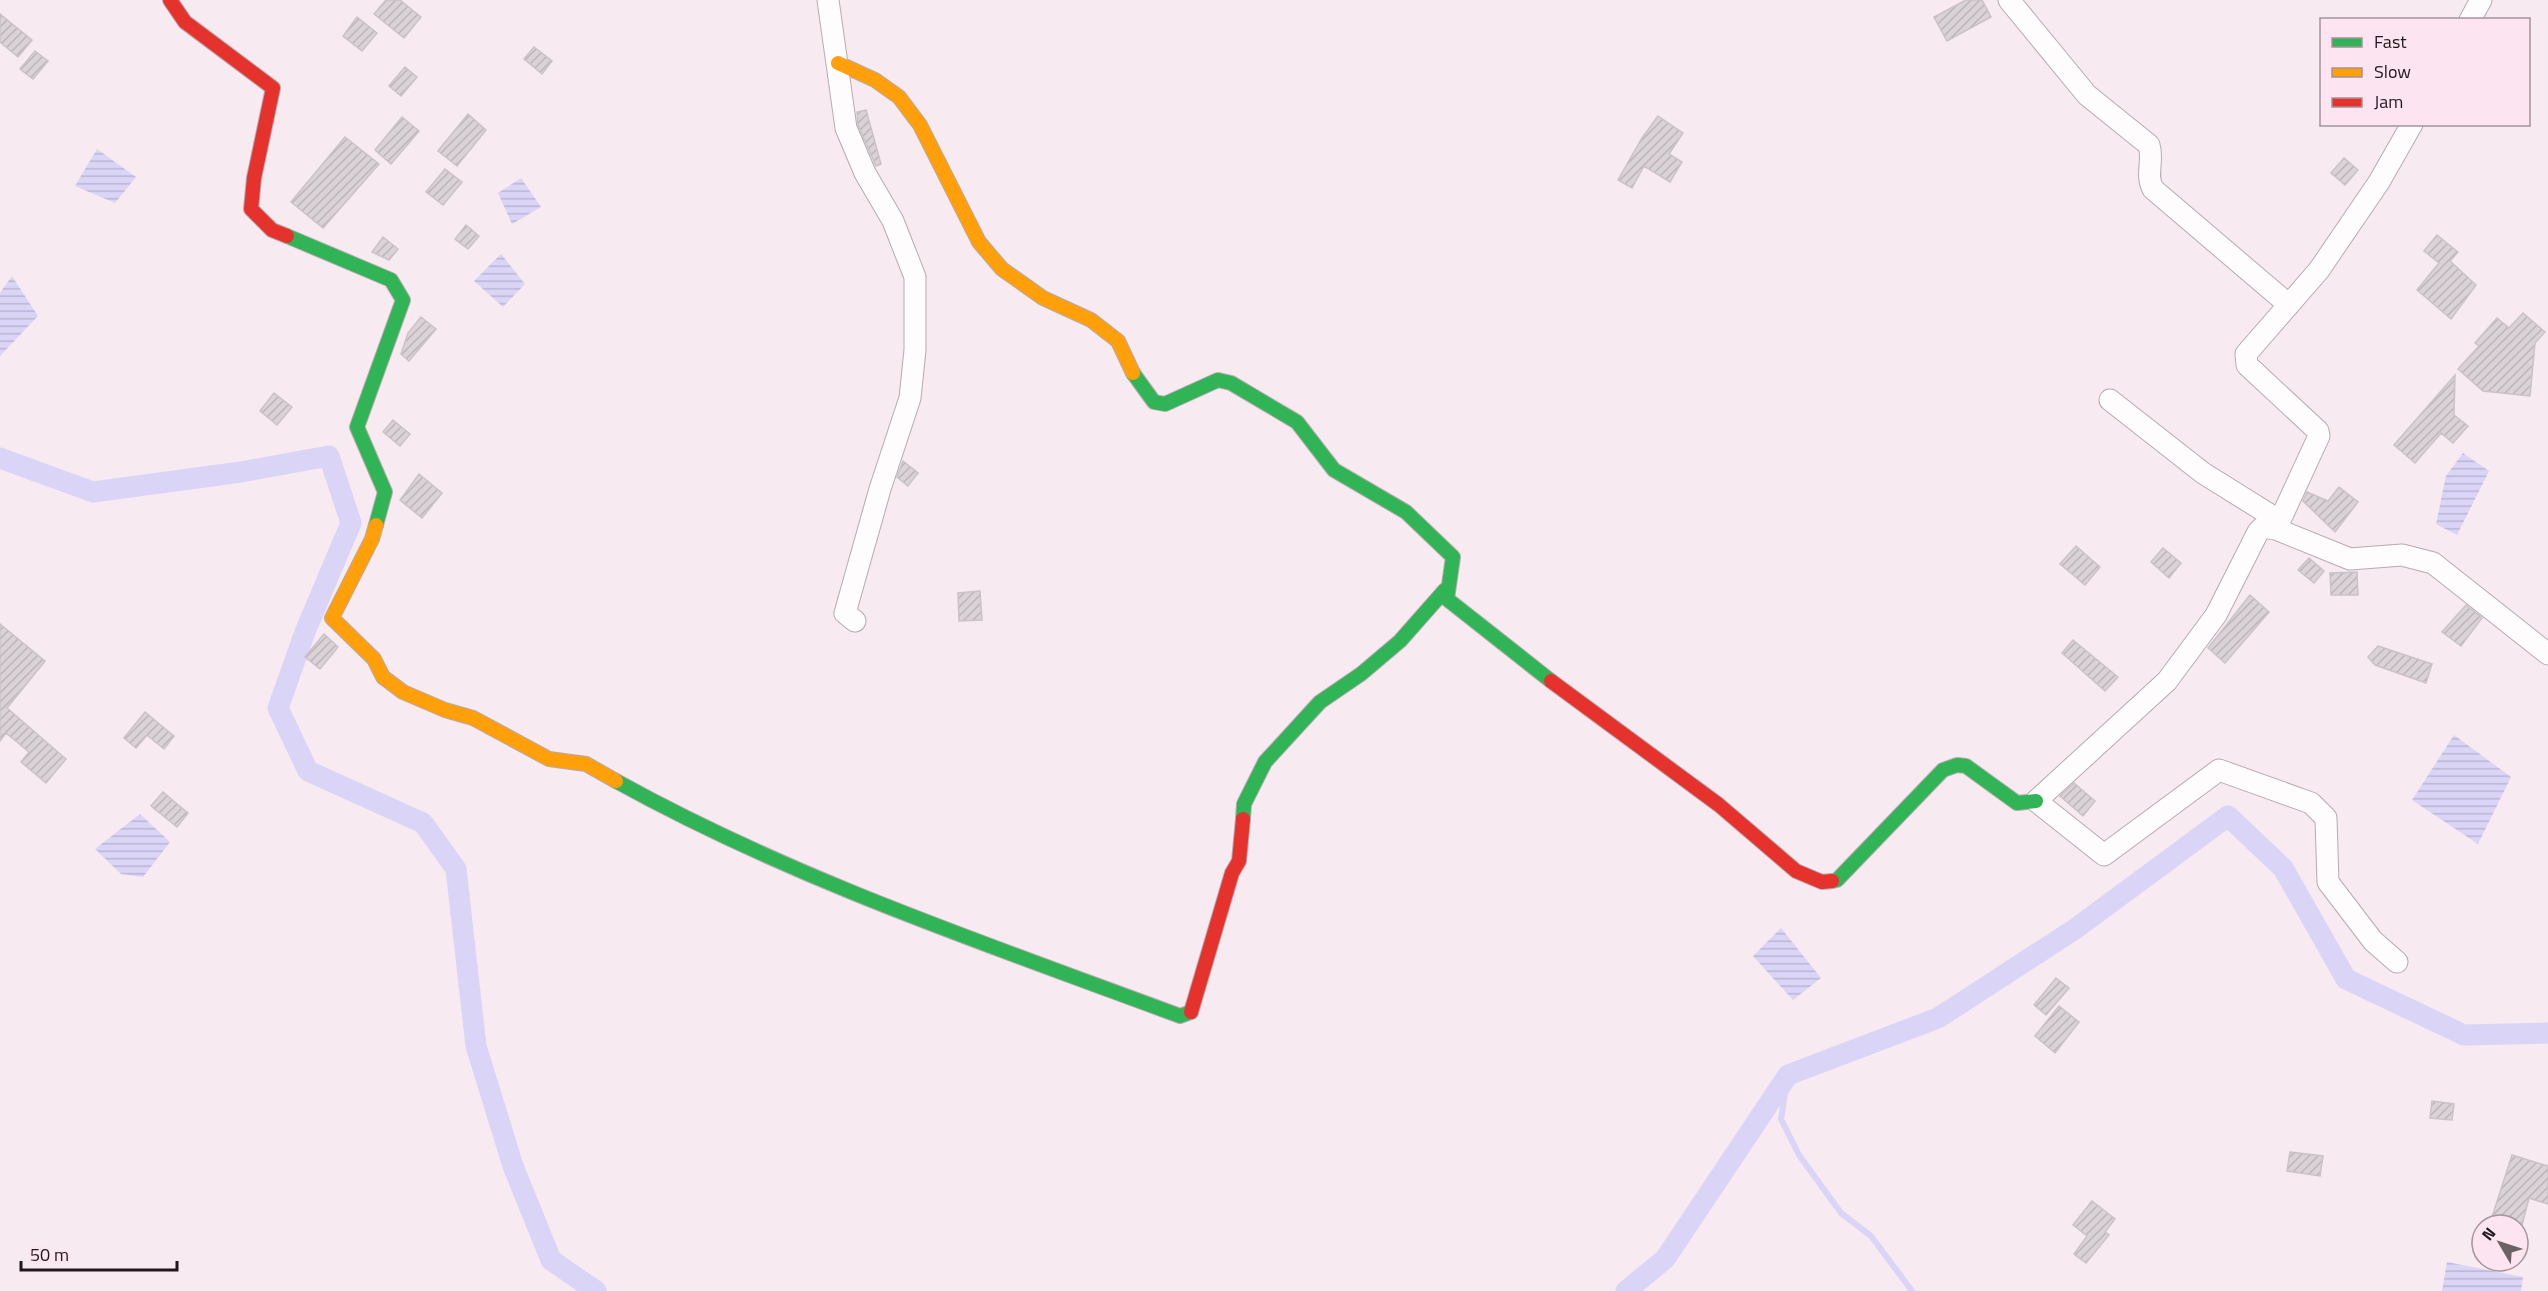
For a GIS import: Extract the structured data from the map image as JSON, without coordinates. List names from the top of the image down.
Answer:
{
  "legend": ["Fast", "Slow", "Jam"],
  "scale_bar": "50 m",
  "north": "top left"
}
